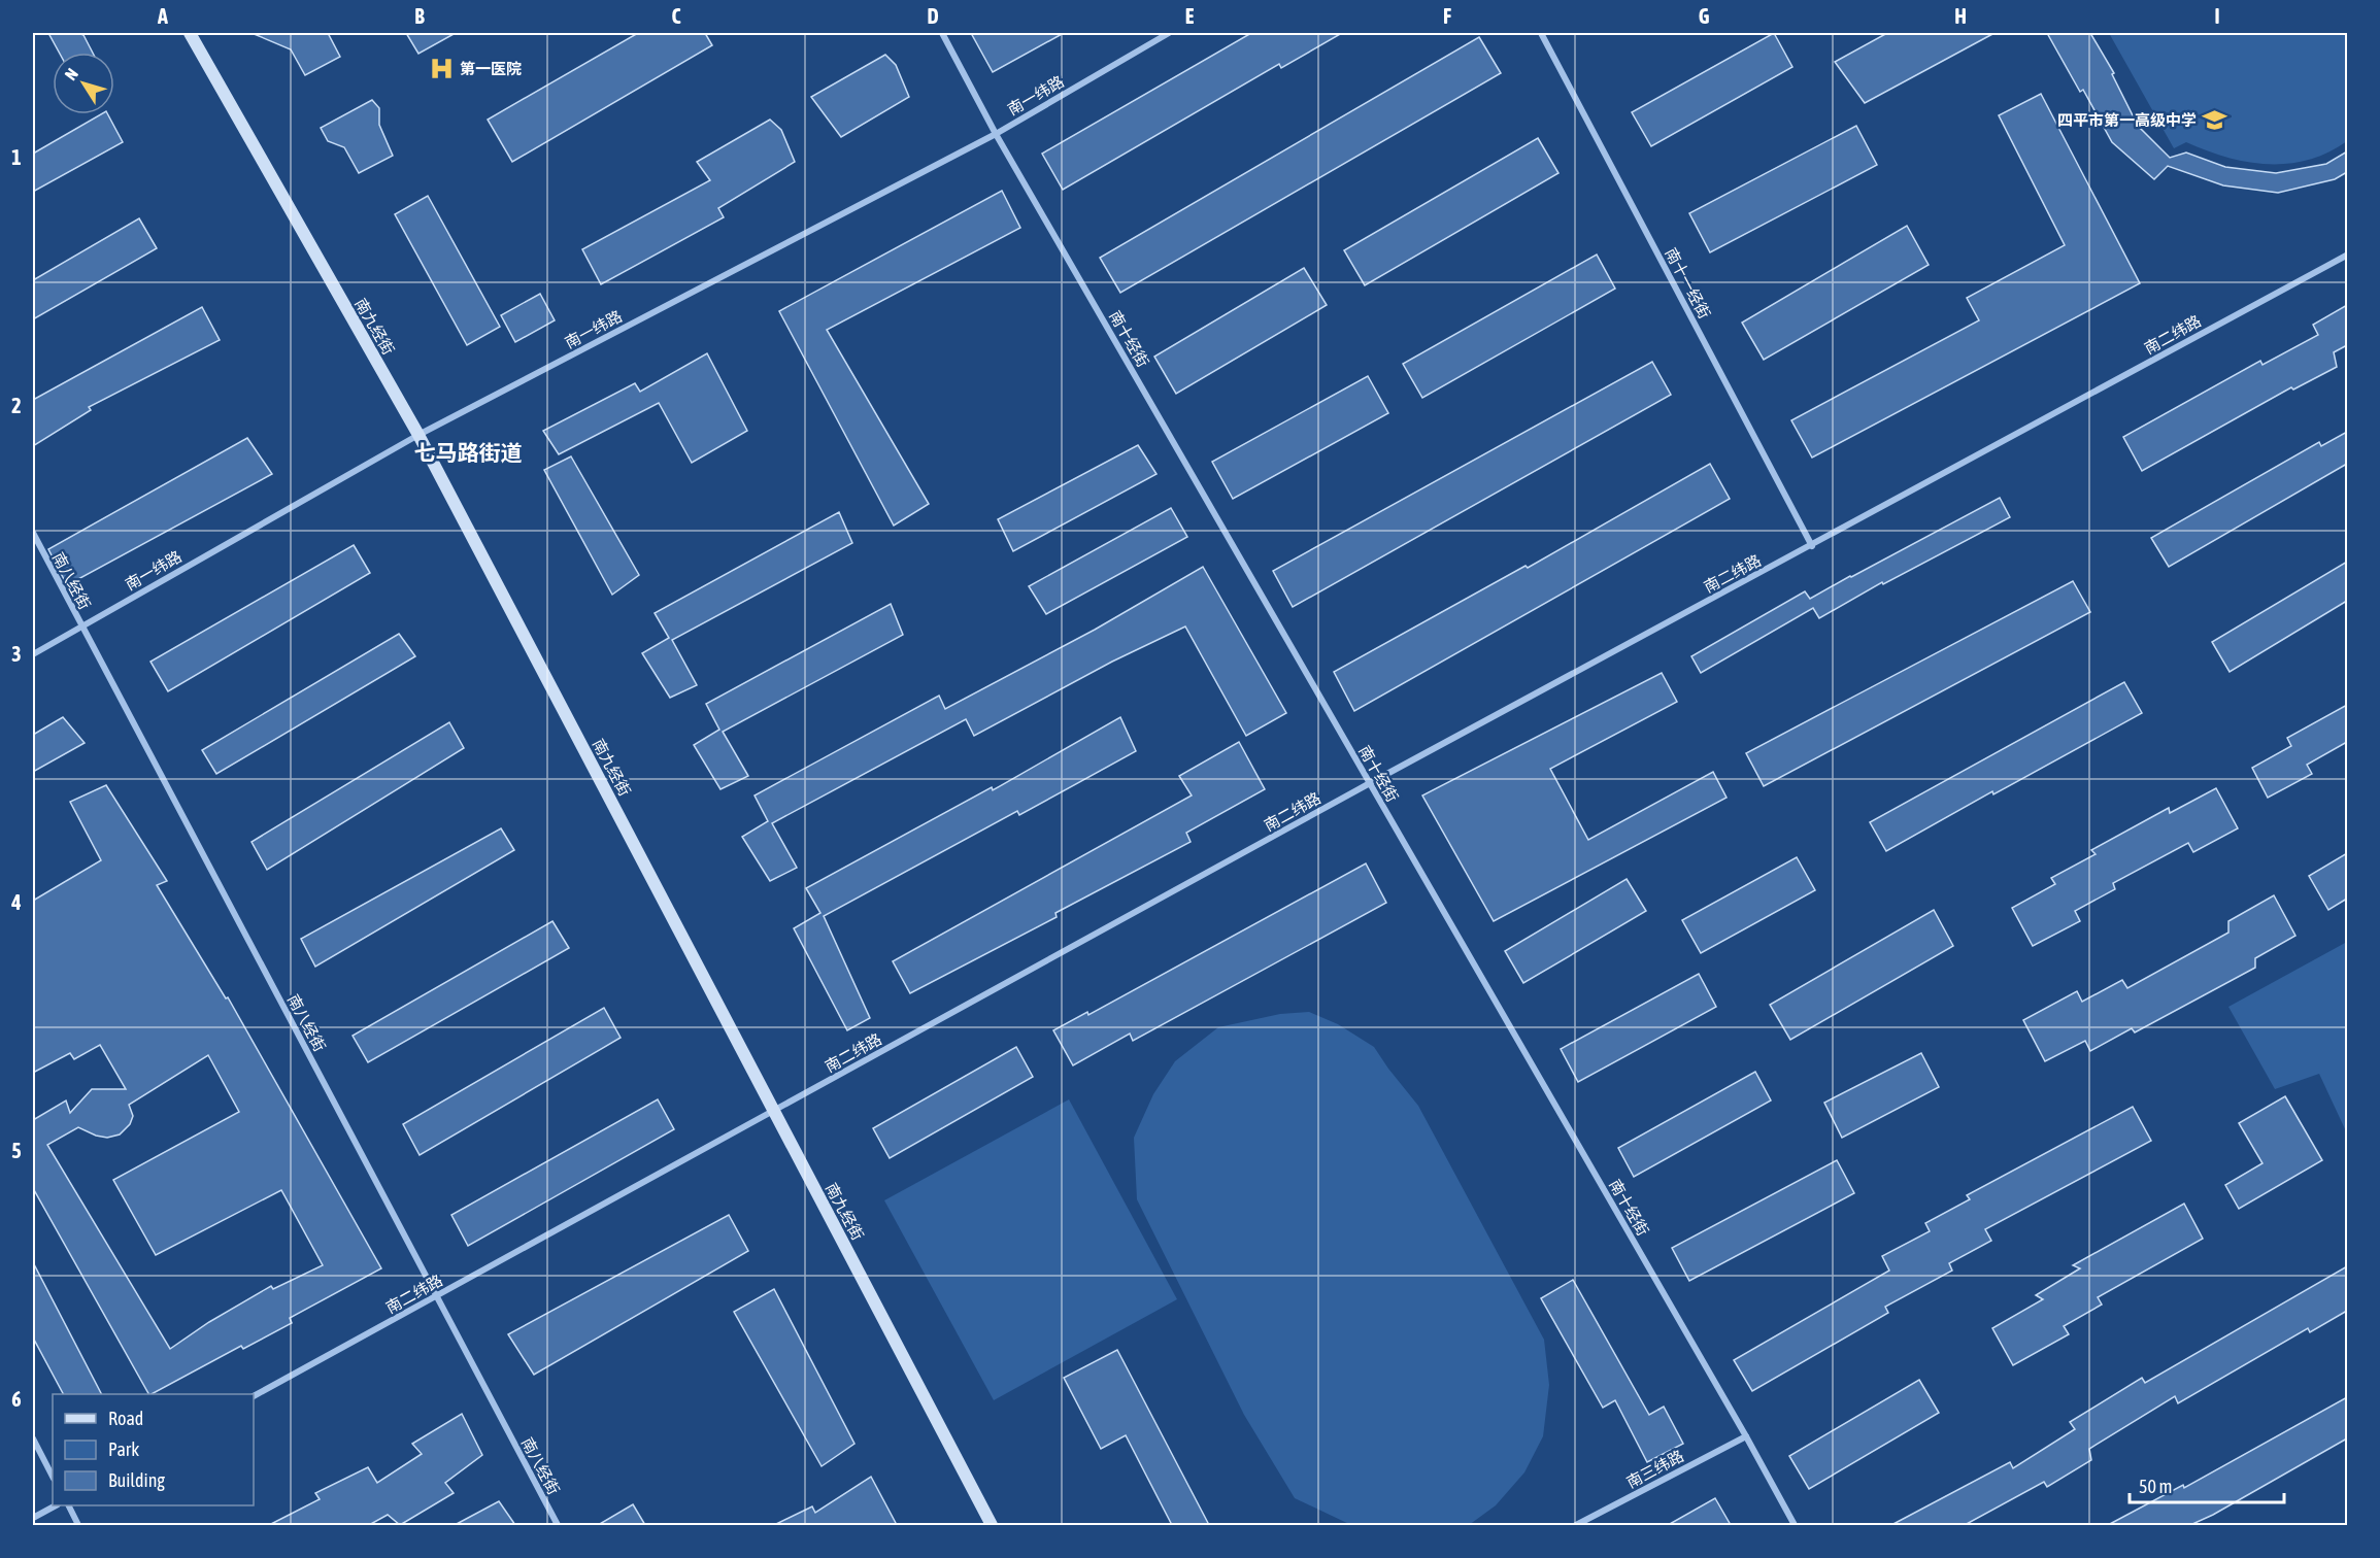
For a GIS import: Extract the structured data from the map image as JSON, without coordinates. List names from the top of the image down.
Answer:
{
  "streets": {
    "main road": ["南九经街"],
    "street": [
      "南一纬路",
      "南十一经街",
      "南二纬路",
      "南十经街",
      "南八经街",
      "南三纬路"
    ]
  },
  "crossings": [
    ["南一纬路", "南九经街"],
    ["南一纬路", "南十经街"],
    ["南一纬路", "南八经街"],
    ["南十一经街", "南二纬路"],
    ["南九经街", "南二纬路"],
    ["南二纬路", "南十经街"],
    ["南二纬路", "南八经街"],
    ["南十经街", "南三纬路"]
  ],
  "districts": ["七马路街道"],
  "places": {
    "hospital": ["第一医院"],
    "school or university": ["四平市第一高级中学"]
  },
  "legend": ["Road", "Park", "Building"],
  "scale_bar": "50 m",
  "north": "top left",
  "grid": {
    "columns": [
      "A",
      "B",
      "C",
      "D",
      "E",
      "F",
      "G",
      "H",
      "I"
    ],
    "rows": [
      "1",
      "2",
      "3",
      "4",
      "5",
      "6"
    ]
  }
}
